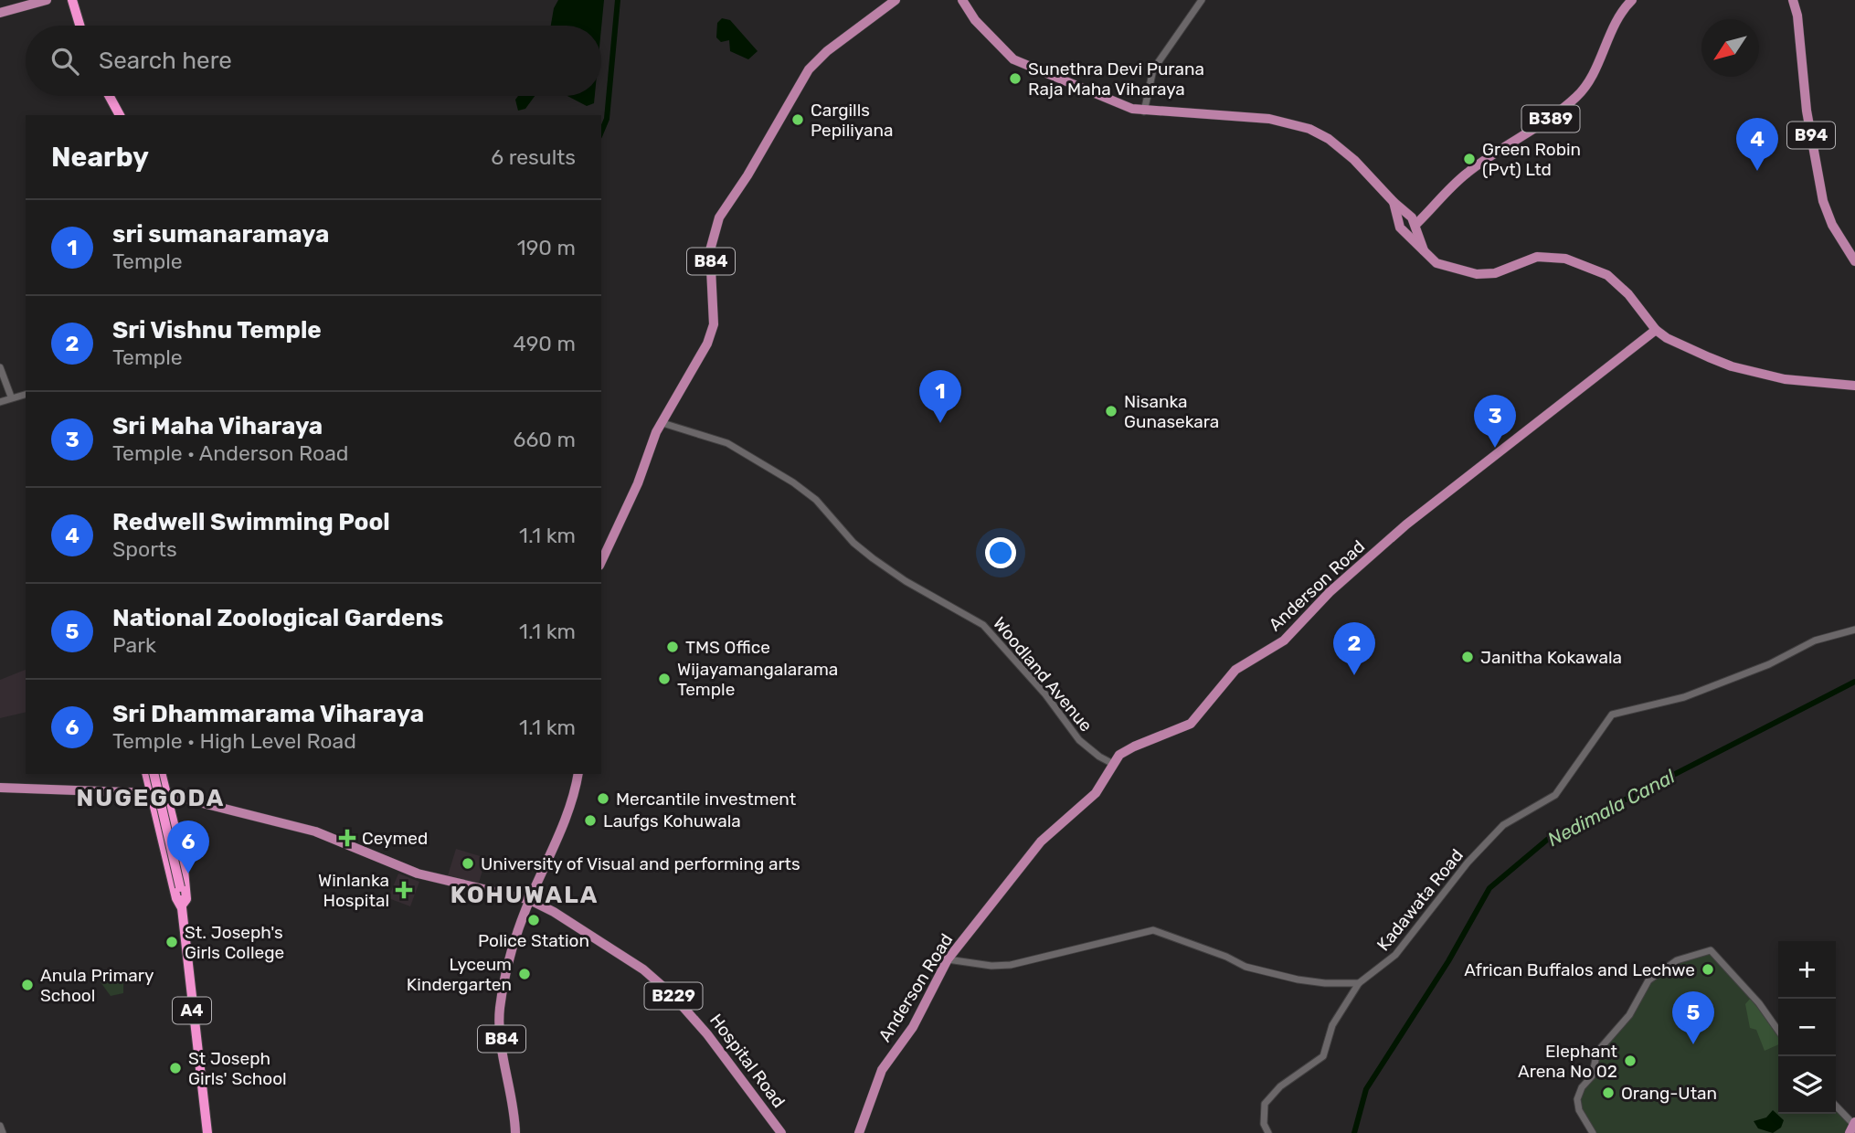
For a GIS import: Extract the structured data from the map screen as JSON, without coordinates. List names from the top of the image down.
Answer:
{
  "streets": {
    "highway": ["A4"],
    "main road": [
      "B389",
      "B94",
      "B84",
      "Anderson Road",
      "B229",
      "Hospital Road"
    ],
    "street": ["Woodland Avenue", "Kadawata Road"]
  },
  "crossings": [
    ["B84", "Woodland Avenue"],
    ["B84", "Hospital Road"],
    ["Anderson Road", "Woodland Avenue"],
    ["A4", "Hospital Road"]
  ],
  "districts": ["NUGEGODA", "KOHUWALA"],
  "water": ["Nedimala Canal"],
  "places": {
    "other": [
      "Sunethra Devi Purana Raja Maha Viharaya",
      "Cargills Pepiliyana",
      "Green Robin (Pvt) Ltd",
      "Nisanka Gunasekara",
      "TMS Office",
      "Janitha Kokawala",
      "Wijayamangalarama Temple",
      "Mercantile investment",
      "Laufgs Kohuwala",
      "University of Visual and performing arts",
      "Police Station",
      "St. Joseph's Girls College",
      "African Buffalos and Lechwe",
      "Lyceum Kindergarten",
      "Anula Primary School",
      "Elephant Arena No 02",
      "St Joseph Girls' School",
      "Orang-Utan"
    ],
    "health": ["Ceymed", "Winlanka Hospital"]
  },
  "north": "bottom left",
  "page": {
    "search": "Search here",
    "heading": ["Nearby", "6 results"],
    "pins": [
      "4",
      "1",
      "3",
      "2",
      "6",
      "5"
    ],
    "list": [
      {
        "mark": "1",
        "name": "sri sumanaramaya",
        "note": "Temple",
        "value": "190 m"
      },
      {
        "mark": "2",
        "name": "Sri Vishnu Temple",
        "note": "Temple",
        "value": "490 m"
      },
      {
        "mark": "3",
        "name": "Sri Maha Viharaya",
        "note": "Temple · Anderson Road",
        "value": "660 m"
      },
      {
        "mark": "4",
        "name": "Redwell Swimming Pool",
        "note": "Sports",
        "value": "1.1 km"
      },
      {
        "mark": "5",
        "name": "National Zoological Gardens",
        "note": "Park",
        "value": "1.1 km"
      },
      {
        "mark": "6",
        "name": "Sri Dhammarama Viharaya",
        "note": "Temple · High Level Road",
        "value": "1.1 km"
      }
    ],
    "map_buttons": ["+", "−"]
  }
}
